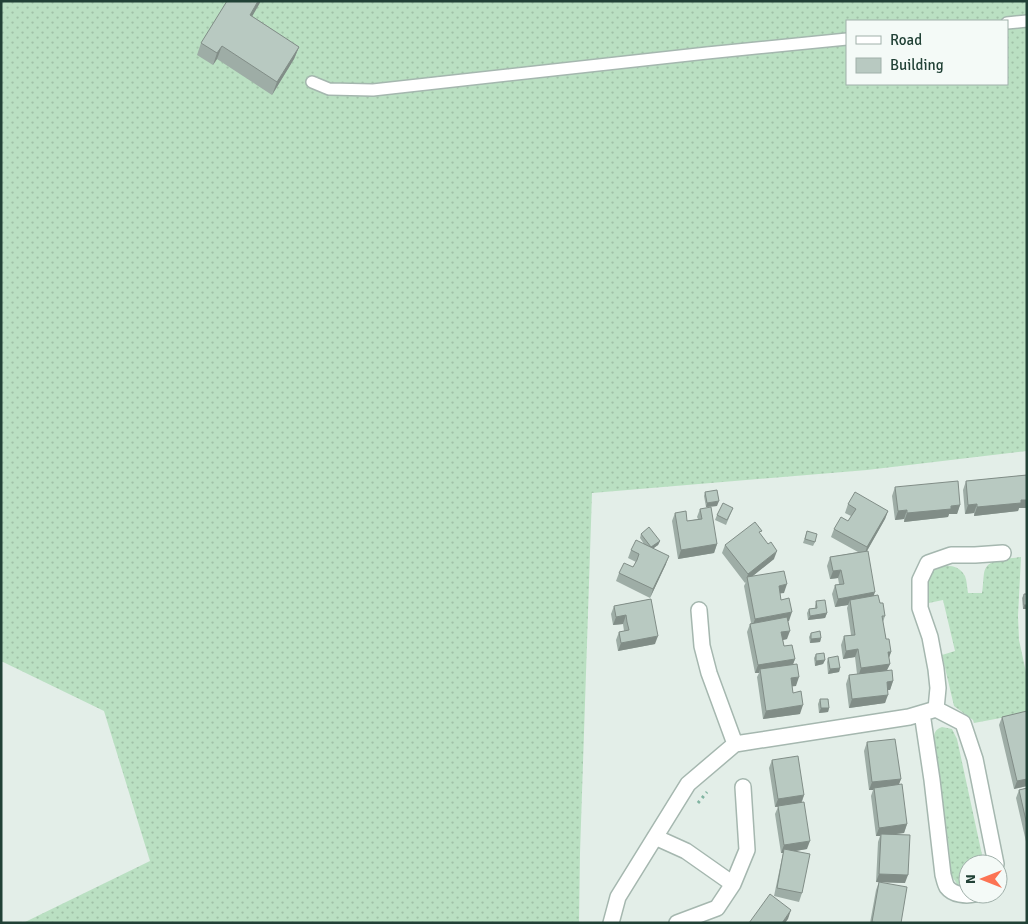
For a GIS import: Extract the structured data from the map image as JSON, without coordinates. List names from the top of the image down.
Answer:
{
  "legend": ["Road", "Building"],
  "north": "left"
}
